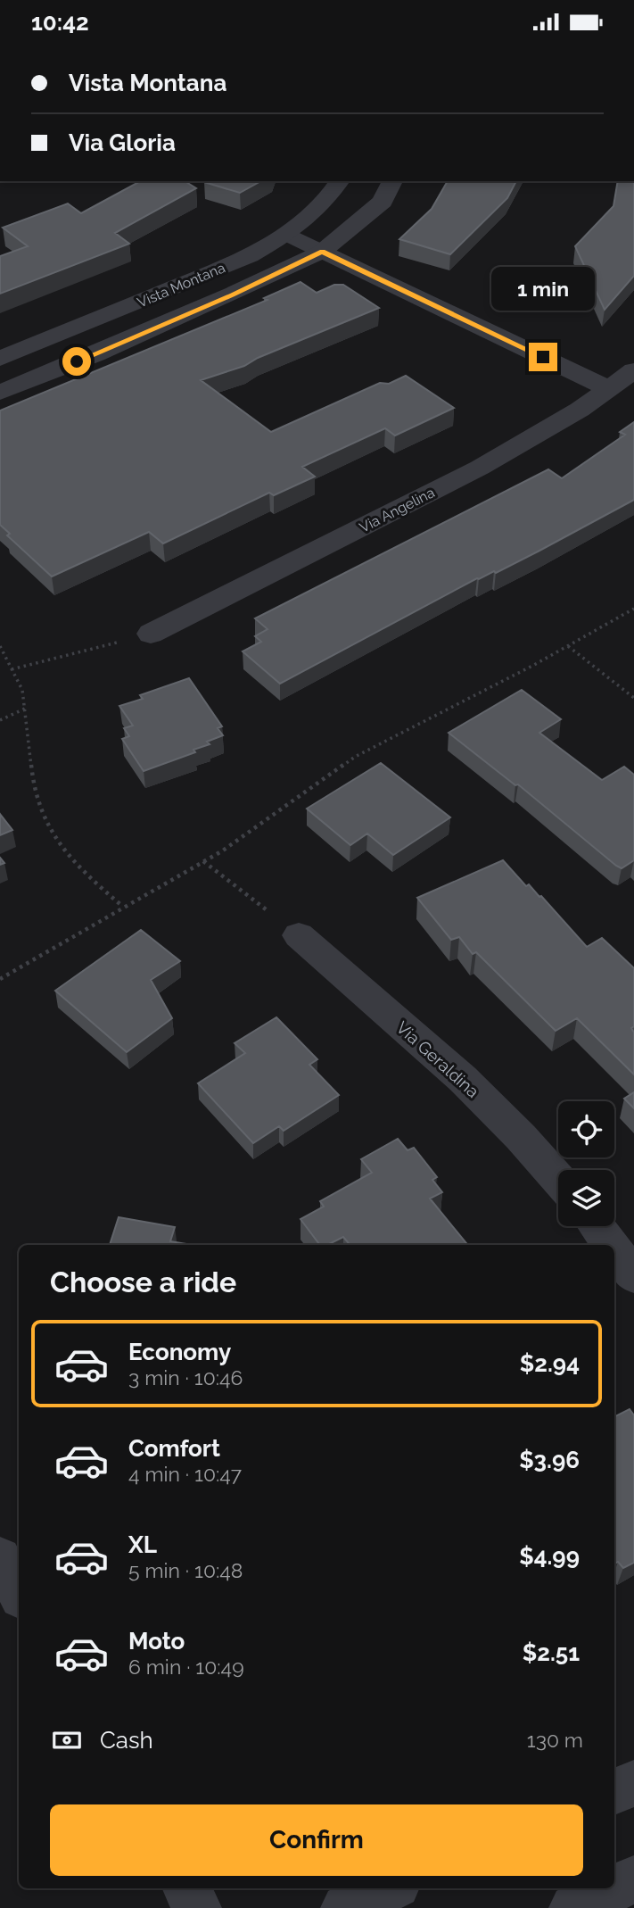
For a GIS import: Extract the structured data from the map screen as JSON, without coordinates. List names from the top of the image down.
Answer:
{
  "streets": {
    "street": ["Vista Montana", "Via Angelina", "Via Geraldina"]
  },
  "page": {
    "status": "10:42",
    "banner": ["Vista Montana", "Via Gloria"],
    "bubble": "1 min",
    "heading": "Choose a ride",
    "list": [
      {
        "name": "Economy",
        "note": "3 min · 10:46",
        "value": "$2.94"
      },
      {
        "name": "Comfort",
        "note": "4 min · 10:47",
        "value": "$3.96"
      },
      {
        "name": "XL",
        "note": "5 min · 10:48",
        "value": "$4.99"
      },
      {
        "name": "Moto",
        "note": "6 min · 10:49",
        "value": "$2.51"
      }
    ],
    "pay": ["Cash", "130 m"],
    "buttons": "Confirm"
  }
}
